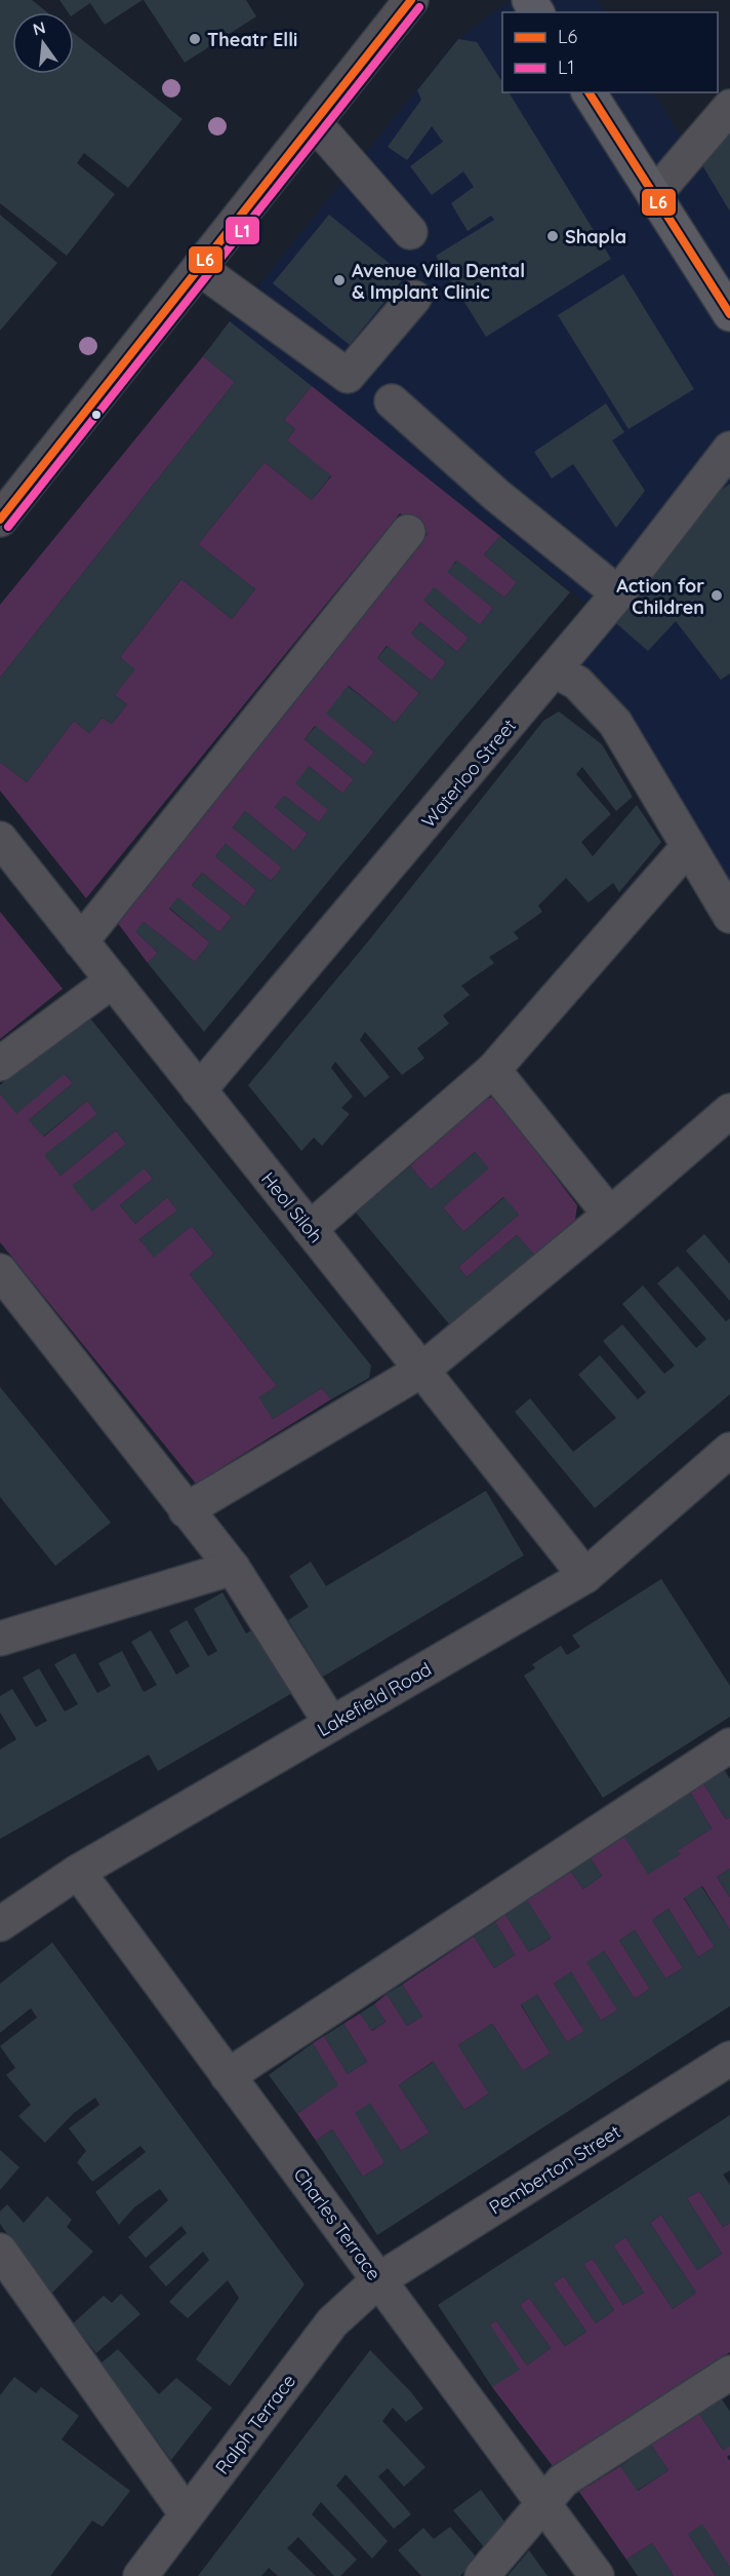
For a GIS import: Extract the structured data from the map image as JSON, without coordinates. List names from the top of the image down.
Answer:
{
  "streets": {
    "street": [
      "Waterloo Street",
      "Heol Siloh",
      "Lakefield Road",
      "Pemberton Street",
      "Charles Terrace",
      "Ralph Terrace"
    ]
  },
  "crossings": [
    ["Waterloo Street", "Heol Siloh"],
    ["Heol Siloh", "Lakefield Road"],
    ["Lakefield Road", "Charles Terrace"],
    ["Pemberton Street", "Charles Terrace"],
    ["Pemberton Street", "Ralph Terrace"],
    ["Charles Terrace", "Ralph Terrace"]
  ],
  "places": [
    "Theatr Elli",
    "Shapla",
    "Avenue Villa Dental & Implant Clinic",
    "Action for Children"
  ],
  "lines": ["transit line L6", "transit line L1"],
  "legend": ["L6", "L1"],
  "north": "top"
}
